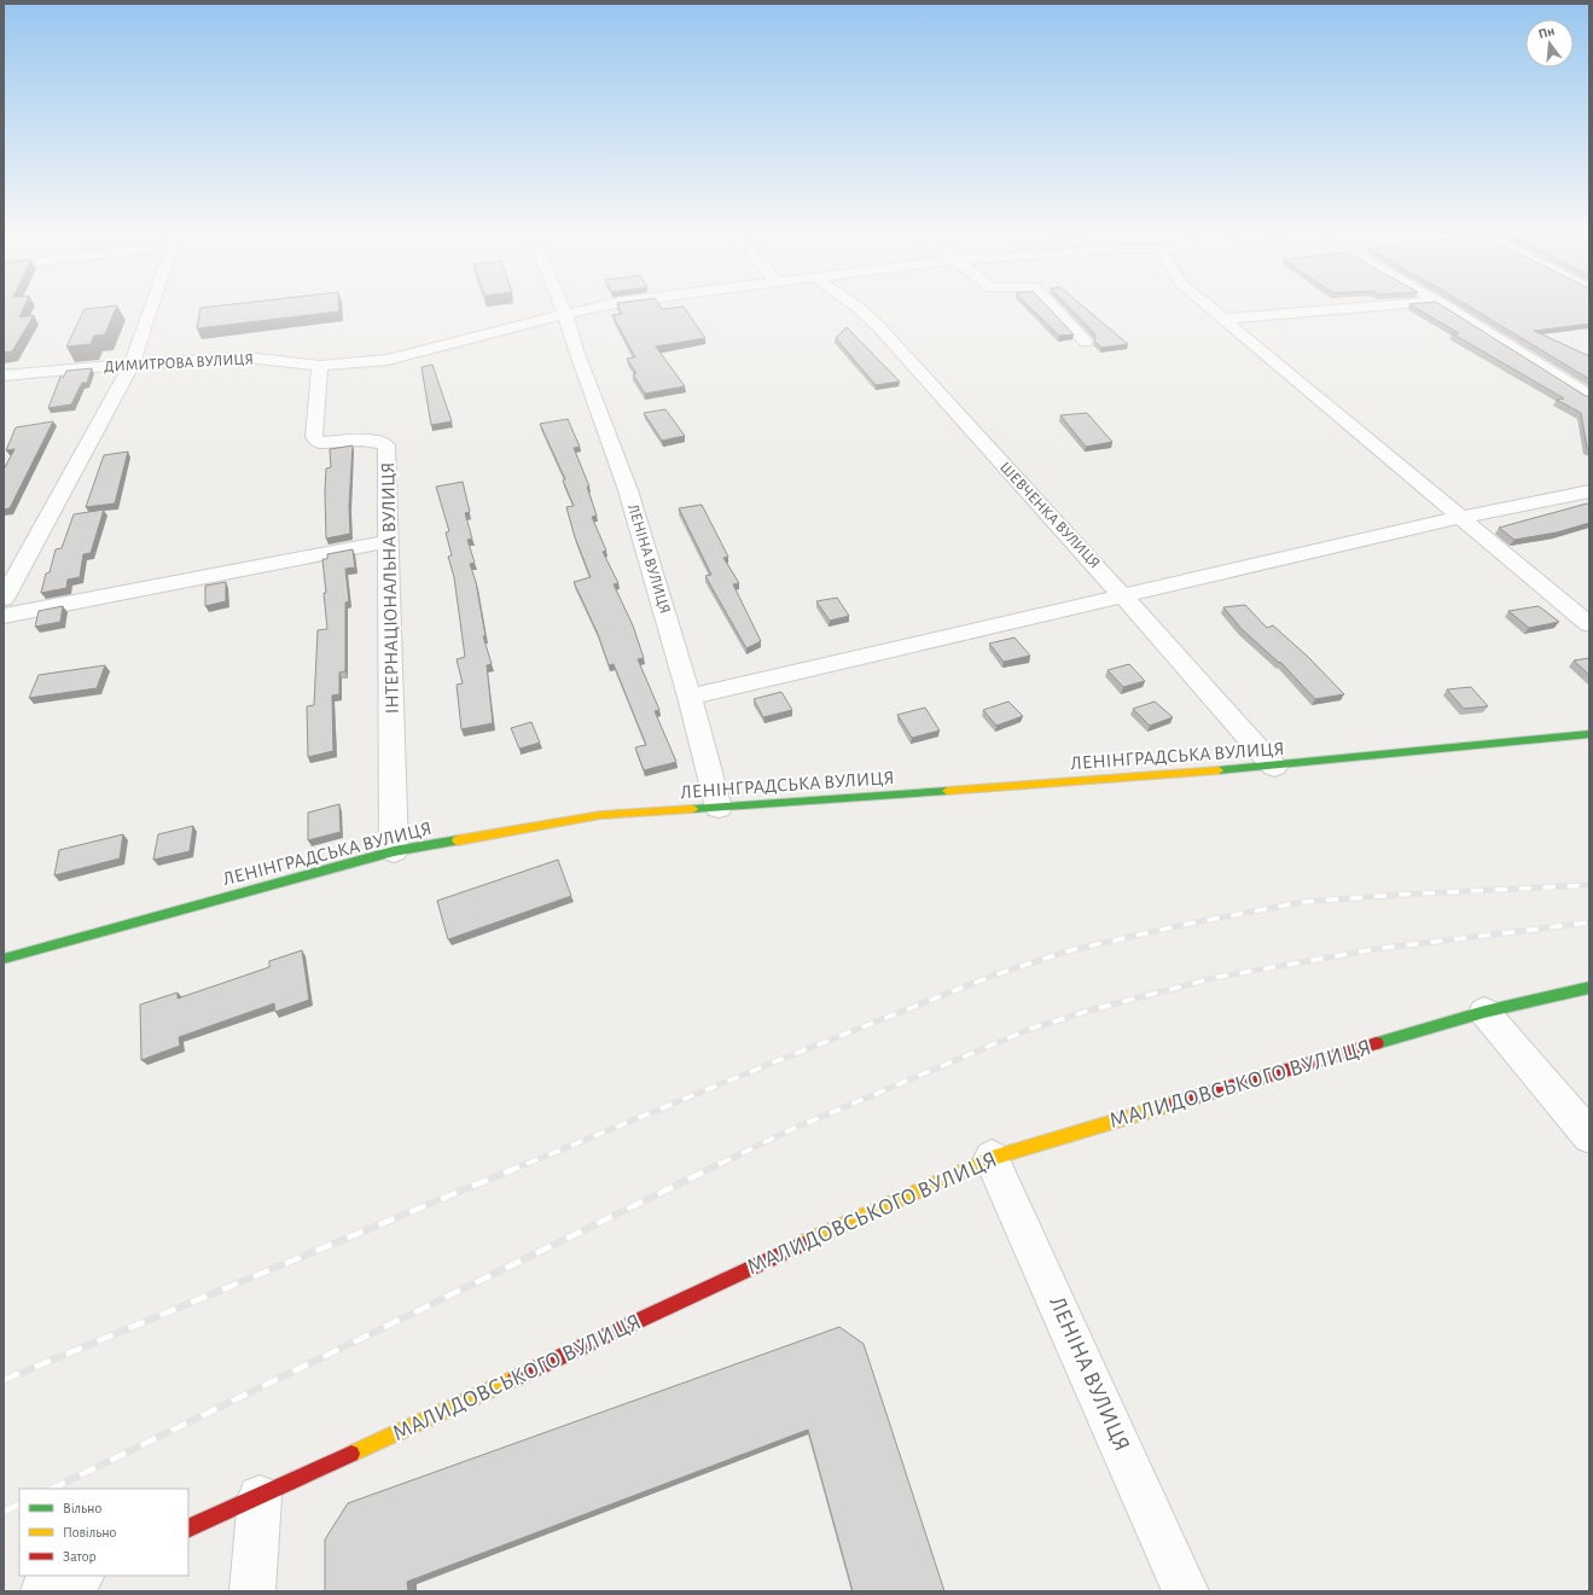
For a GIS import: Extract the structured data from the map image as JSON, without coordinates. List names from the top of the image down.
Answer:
{
  "streets": {
    "street": [
      "ДИМИТРОВА ВУЛИЦЯ",
      "ШЕВЧЕНКА ВУЛИЦЯ",
      "ЛЕНІНА ВУЛИЦЯ",
      "ІНТЕРНАЦІОНАЛЬНА ВУЛИЦЯ",
      "ЛЕНІНГРАДСЬКА ВУЛИЦЯ",
      "МАЛИДОВСЬКОГО ВУЛИЦЯ"
    ]
  },
  "crossings": [
    ["ДИМИТРОВА ВУЛИЦЯ", "ЛЕНІНА ВУЛИЦЯ"],
    ["ДИМИТРОВА ВУЛИЦЯ", "ІНТЕРНАЦІОНАЛЬНА ВУЛИЦЯ"],
    ["ШЕВЧЕНКА ВУЛИЦЯ", "ЛЕНІНГРАДСЬКА ВУЛИЦЯ"],
    ["ЛЕНІНА ВУЛИЦЯ", "ЛЕНІНГРАДСЬКА ВУЛИЦЯ"],
    ["ЛЕНІНА ВУЛИЦЯ", "МАЛИДОВСЬКОГО ВУЛИЦЯ"],
    ["ІНТЕРНАЦІОНАЛЬНА ВУЛИЦЯ", "ЛЕНІНГРАДСЬКА ВУЛИЦЯ"]
  ],
  "legend": ["Вільно", "Повільно", "Затор"],
  "north": "top"
}
